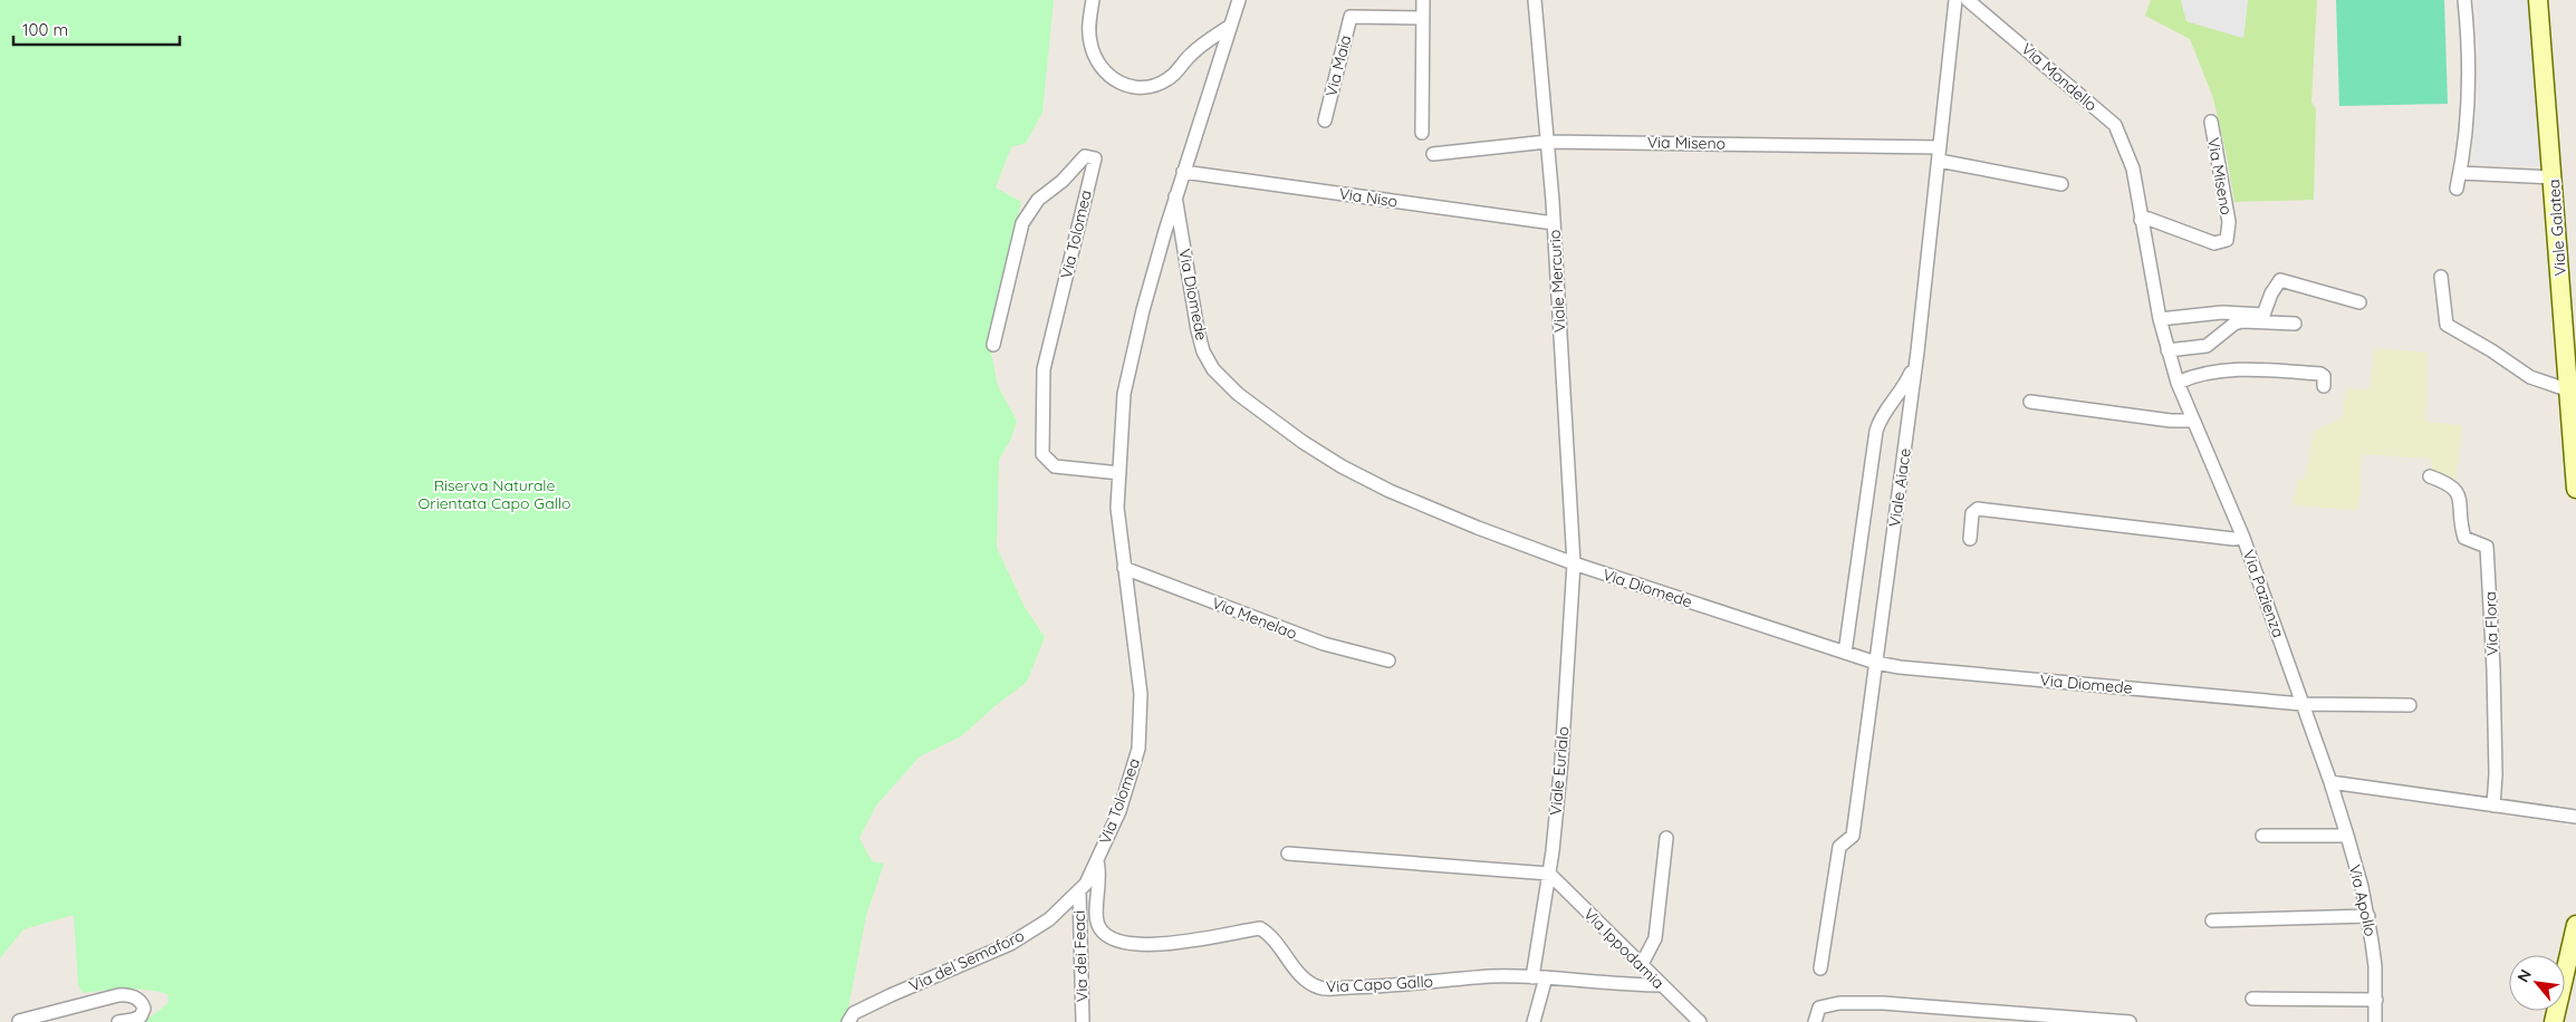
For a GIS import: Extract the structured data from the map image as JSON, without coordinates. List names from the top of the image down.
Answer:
{
  "streets": {
    "main road": ["Viale Galatea"],
    "street": [
      "Via Maia",
      "Via Mondello",
      "Via Miseno",
      "Via Niso",
      "Via Tolomea",
      "Viale Mercurio",
      "Via Diomede",
      "Viale Aiace",
      "Via Pazienza",
      "Via Menelao",
      "Via Flora",
      "Viale Eurialo",
      "Via Apollo",
      "Via Ippodamia",
      "Via dei Feaci",
      "Via del Semaforo",
      "Via Capo Gallo"
    ]
  },
  "crossings": [
    ["Via Mondello", "Via Pazienza"],
    ["Via Miseno", "Viale Mercurio"],
    ["Via Miseno", "Viale Aiace"],
    ["Via Miseno", "Via Pazienza"],
    ["Via Niso", "Via Tolomea"],
    ["Via Niso", "Viale Mercurio"],
    ["Via Tolomea", "Via Diomede"],
    ["Via Tolomea", "Via Menelao"],
    ["Via Tolomea", "Via del Semaforo"],
    ["Via Tolomea", "Via Capo Gallo"],
    ["Viale Mercurio", "Via Diomede"],
    ["Viale Mercurio", "Viale Eurialo"],
    ["Via Diomede", "Viale Aiace"],
    ["Via Diomede", "Via Pazienza"],
    ["Via Diomede", "Viale Eurialo"],
    ["Via Pazienza", "Via Apollo"],
    ["Viale Eurialo", "Via Ippodamia"],
    ["Viale Eurialo", "Via Capo Gallo"],
    ["Via Ippodamia", "Via Capo Gallo"],
    ["Via dei Feaci", "Via del Semaforo"],
    ["Via del Semaforo", "Via Capo Gallo"]
  ],
  "parks": ["Riserva Naturale Orientata Capo Gallo"],
  "scale_bar": "100 m",
  "north": "top left"
}
